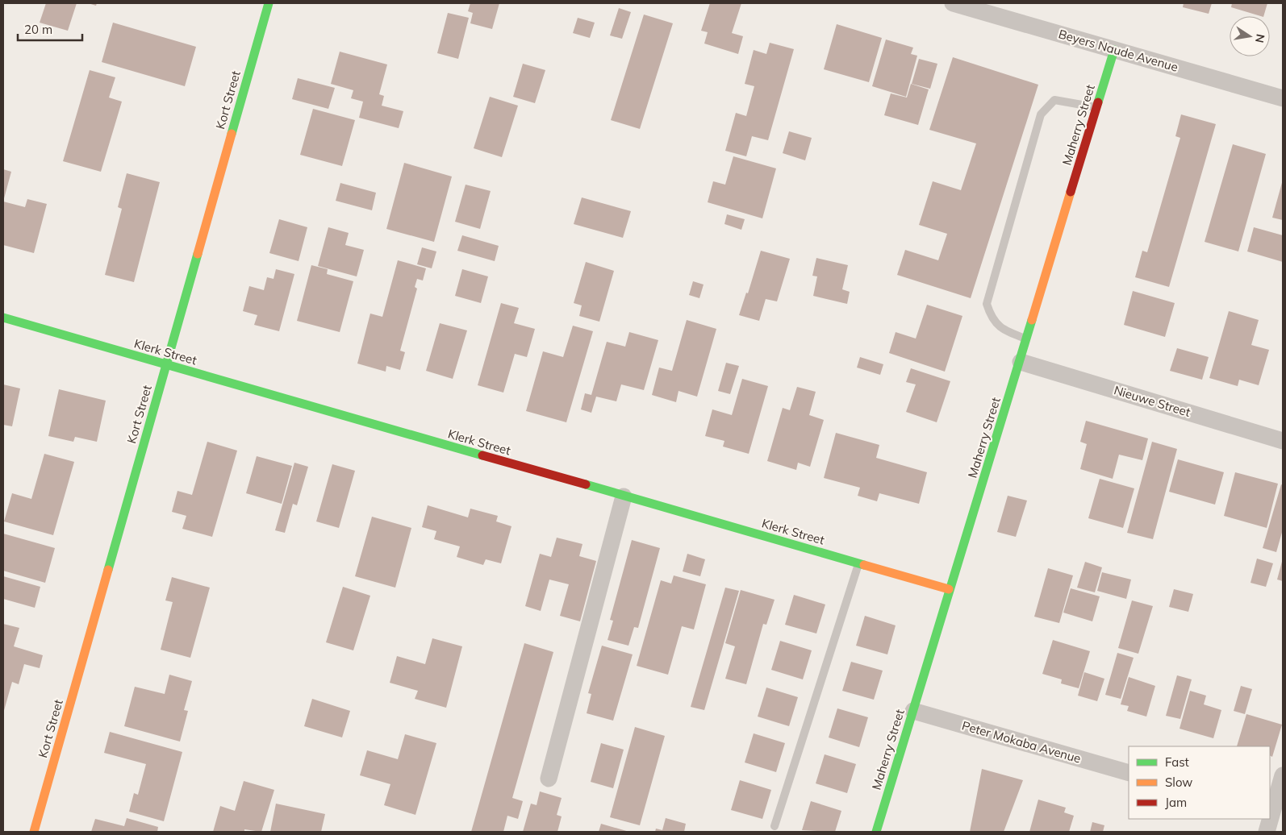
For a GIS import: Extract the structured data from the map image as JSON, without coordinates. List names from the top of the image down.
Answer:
{
  "streets": {
    "street": [
      "Beyers Naude Avenue",
      "Kort Street",
      "Maherry Street",
      "Klerk Street",
      "Nieuwe Street",
      "Peter Mokaba Avenue"
    ]
  },
  "crossings": [
    ["Beyers Naude Avenue", "Maherry Street"],
    ["Kort Street", "Klerk Street"],
    ["Maherry Street", "Klerk Street"],
    ["Maherry Street", "Nieuwe Street"],
    ["Maherry Street", "Peter Mokaba Avenue"]
  ],
  "legend": ["Fast", "Slow", "Jam"],
  "scale_bar": "20 m",
  "north": "right"
}
